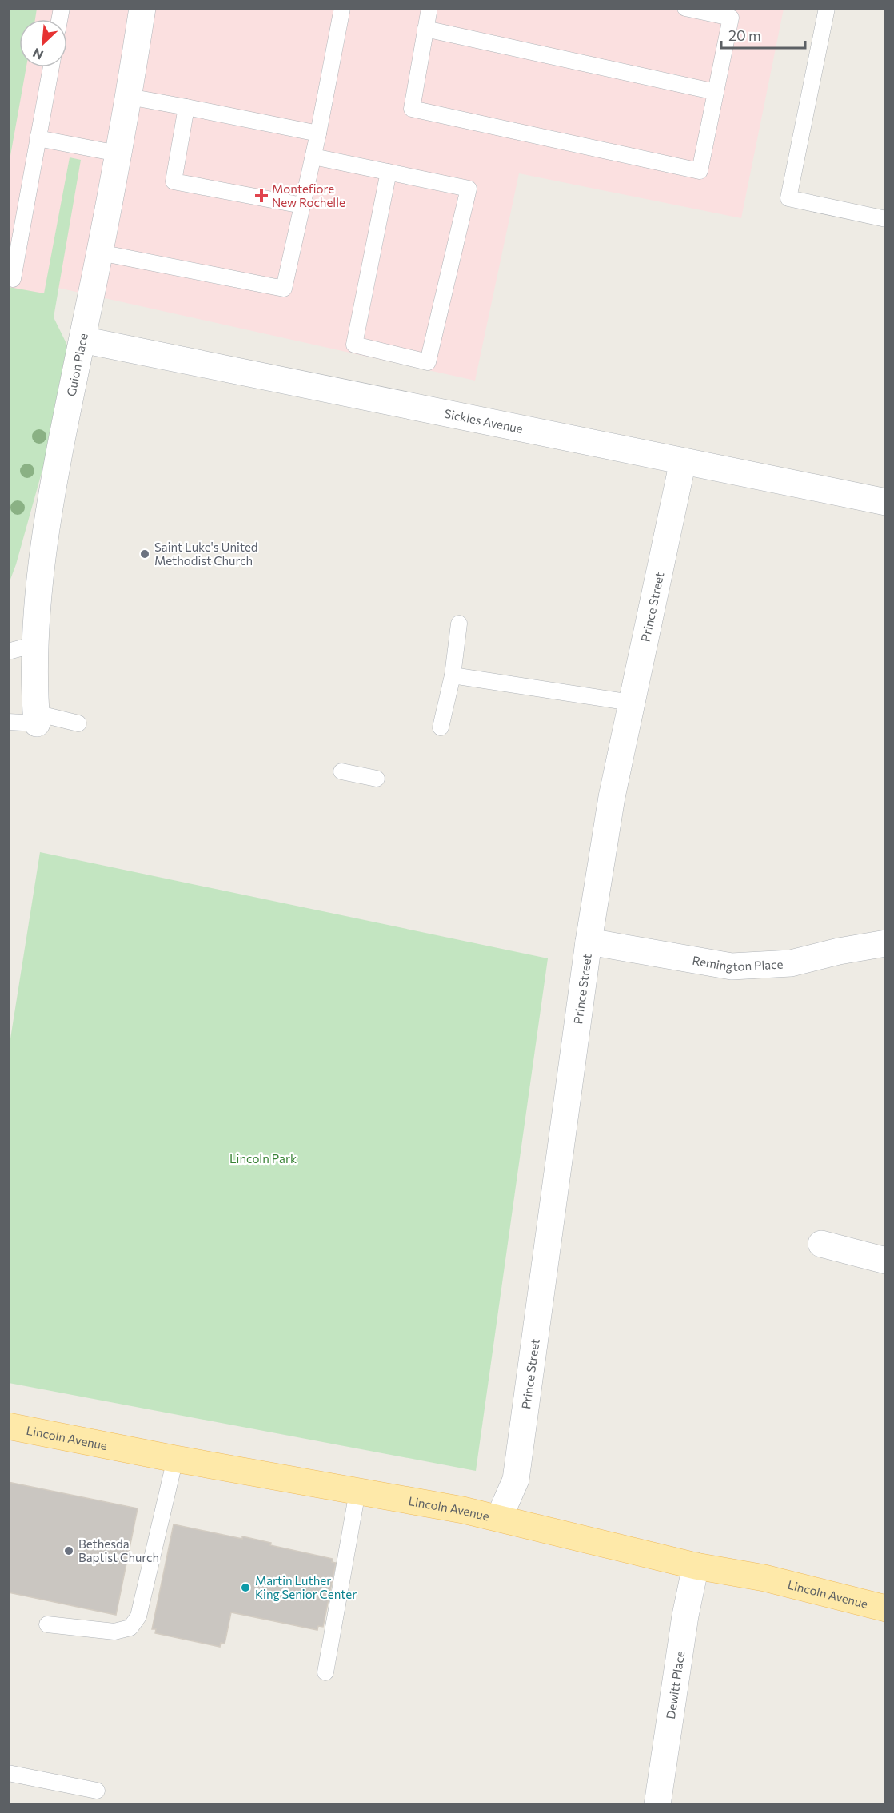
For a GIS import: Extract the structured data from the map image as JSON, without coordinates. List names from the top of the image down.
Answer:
{
  "streets": {
    "main road": ["Lincoln Avenue"],
    "street": [
      "Guion Place",
      "Sickles Avenue",
      "Prince Street",
      "Remington Place",
      "Dewitt Place"
    ]
  },
  "crossings": [
    ["Guion Place", "Sickles Avenue"],
    ["Sickles Avenue", "Prince Street"],
    ["Prince Street", "Remington Place"],
    ["Prince Street", "Lincoln Avenue"],
    ["Lincoln Avenue", "Dewitt Place"]
  ],
  "parks": ["Lincoln Park"],
  "places": {
    "health": ["Montefiore New Rochelle"],
    "other": ["Saint Luke's United Methodist Church", "Bethesda Baptist Church", "Martin Luther King Senior Center"]
  },
  "scale_bar": "20 m",
  "north": "bottom left"
}
